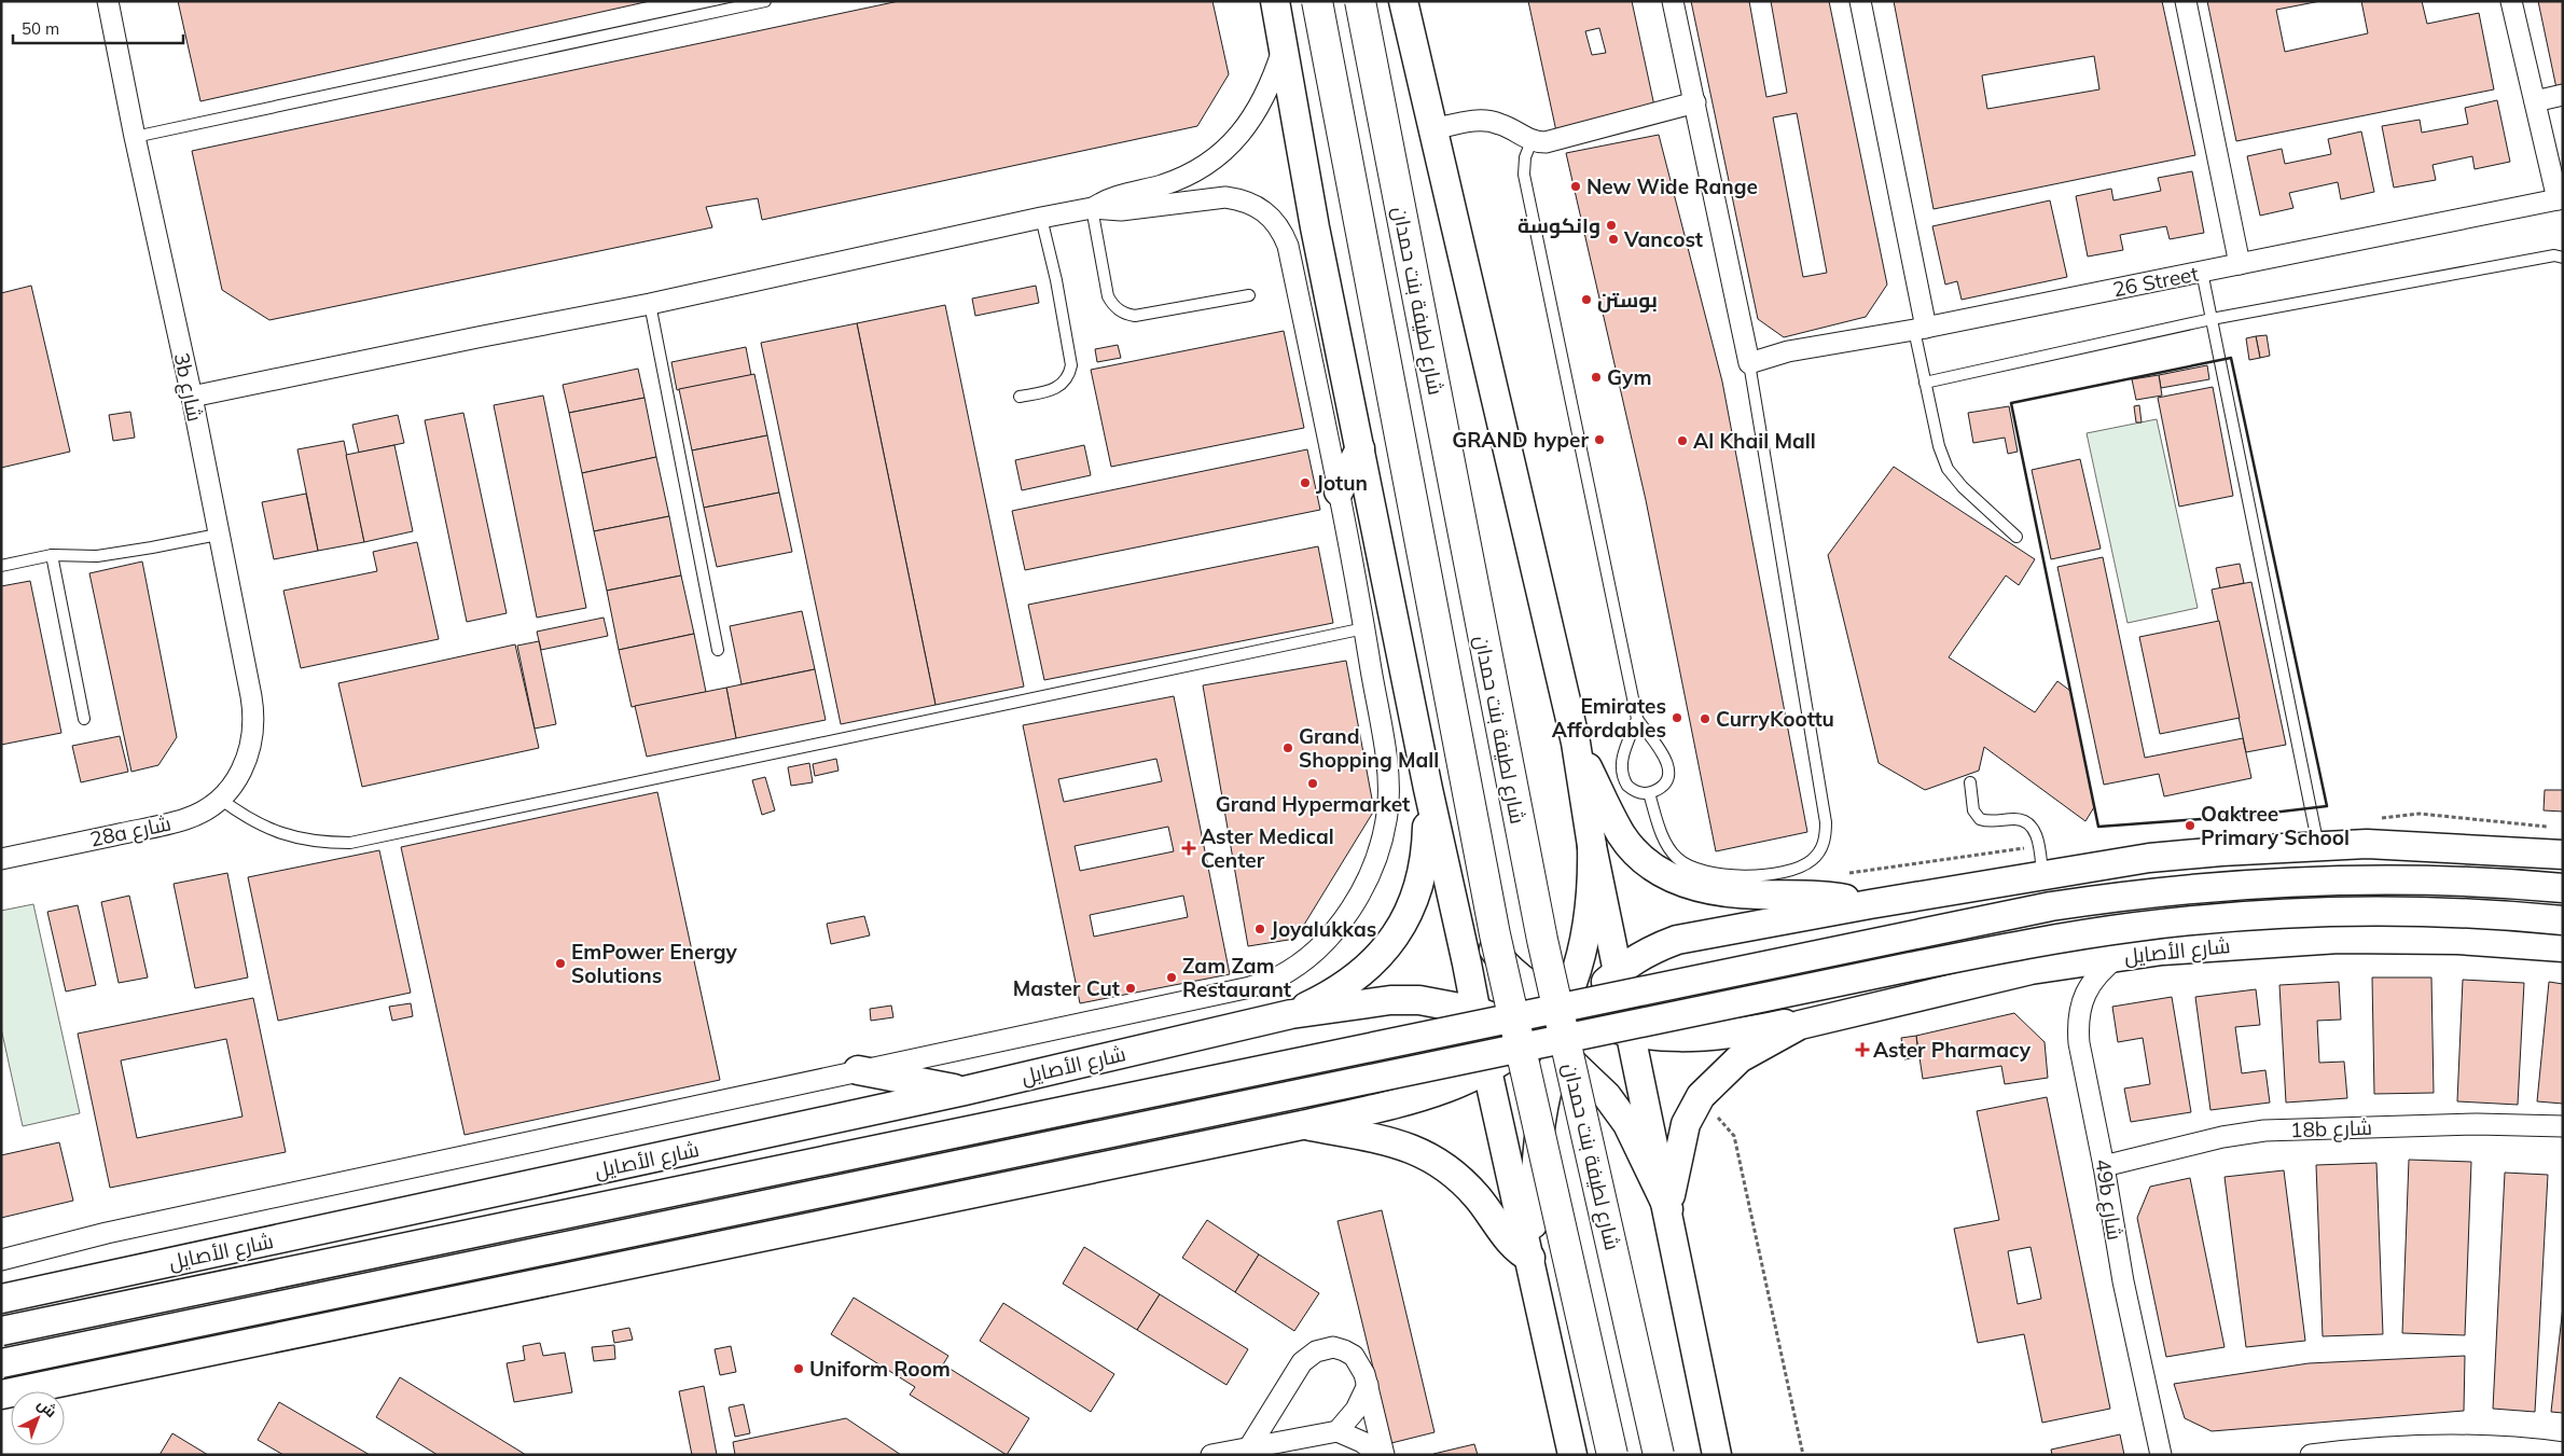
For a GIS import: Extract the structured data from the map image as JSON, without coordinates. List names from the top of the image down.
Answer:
{
  "streets": {
    "main road": ["شارع لطيفة بنت حمدان"],
    "street": [
      "26 Street",
      "3b شارع",
      "28a شارع",
      "شارع الأصايل",
      "18b شارع",
      "49b شارع"
    ]
  },
  "crossings": [
    ["3b شارع", "28a شارع"],
    ["شارع الأصايل", "49b شارع"],
    ["18b شارع", "49b شارع"]
  ],
  "places": {
    "other": [
      "New Wide Range",
      "وانكوسة",
      "Vancost",
      "بوستن",
      "Gym",
      "GRAND hyper",
      "Al Khail Mall",
      "Jotun",
      "Emirates Affordables",
      "CurryKoottu",
      "Grand Shopping Mall",
      "Grand Hypermarket",
      "Oaktree Primary School",
      "Joyalukkas",
      "EmPower Energy Solutions",
      "Zam Zam Restaurant",
      "Master Cut",
      "Uniform Room"
    ],
    "health": ["Aster Medical Center", "Aster Pharmacy"]
  },
  "scale_bar": "50 m",
  "north": "top right"
}
